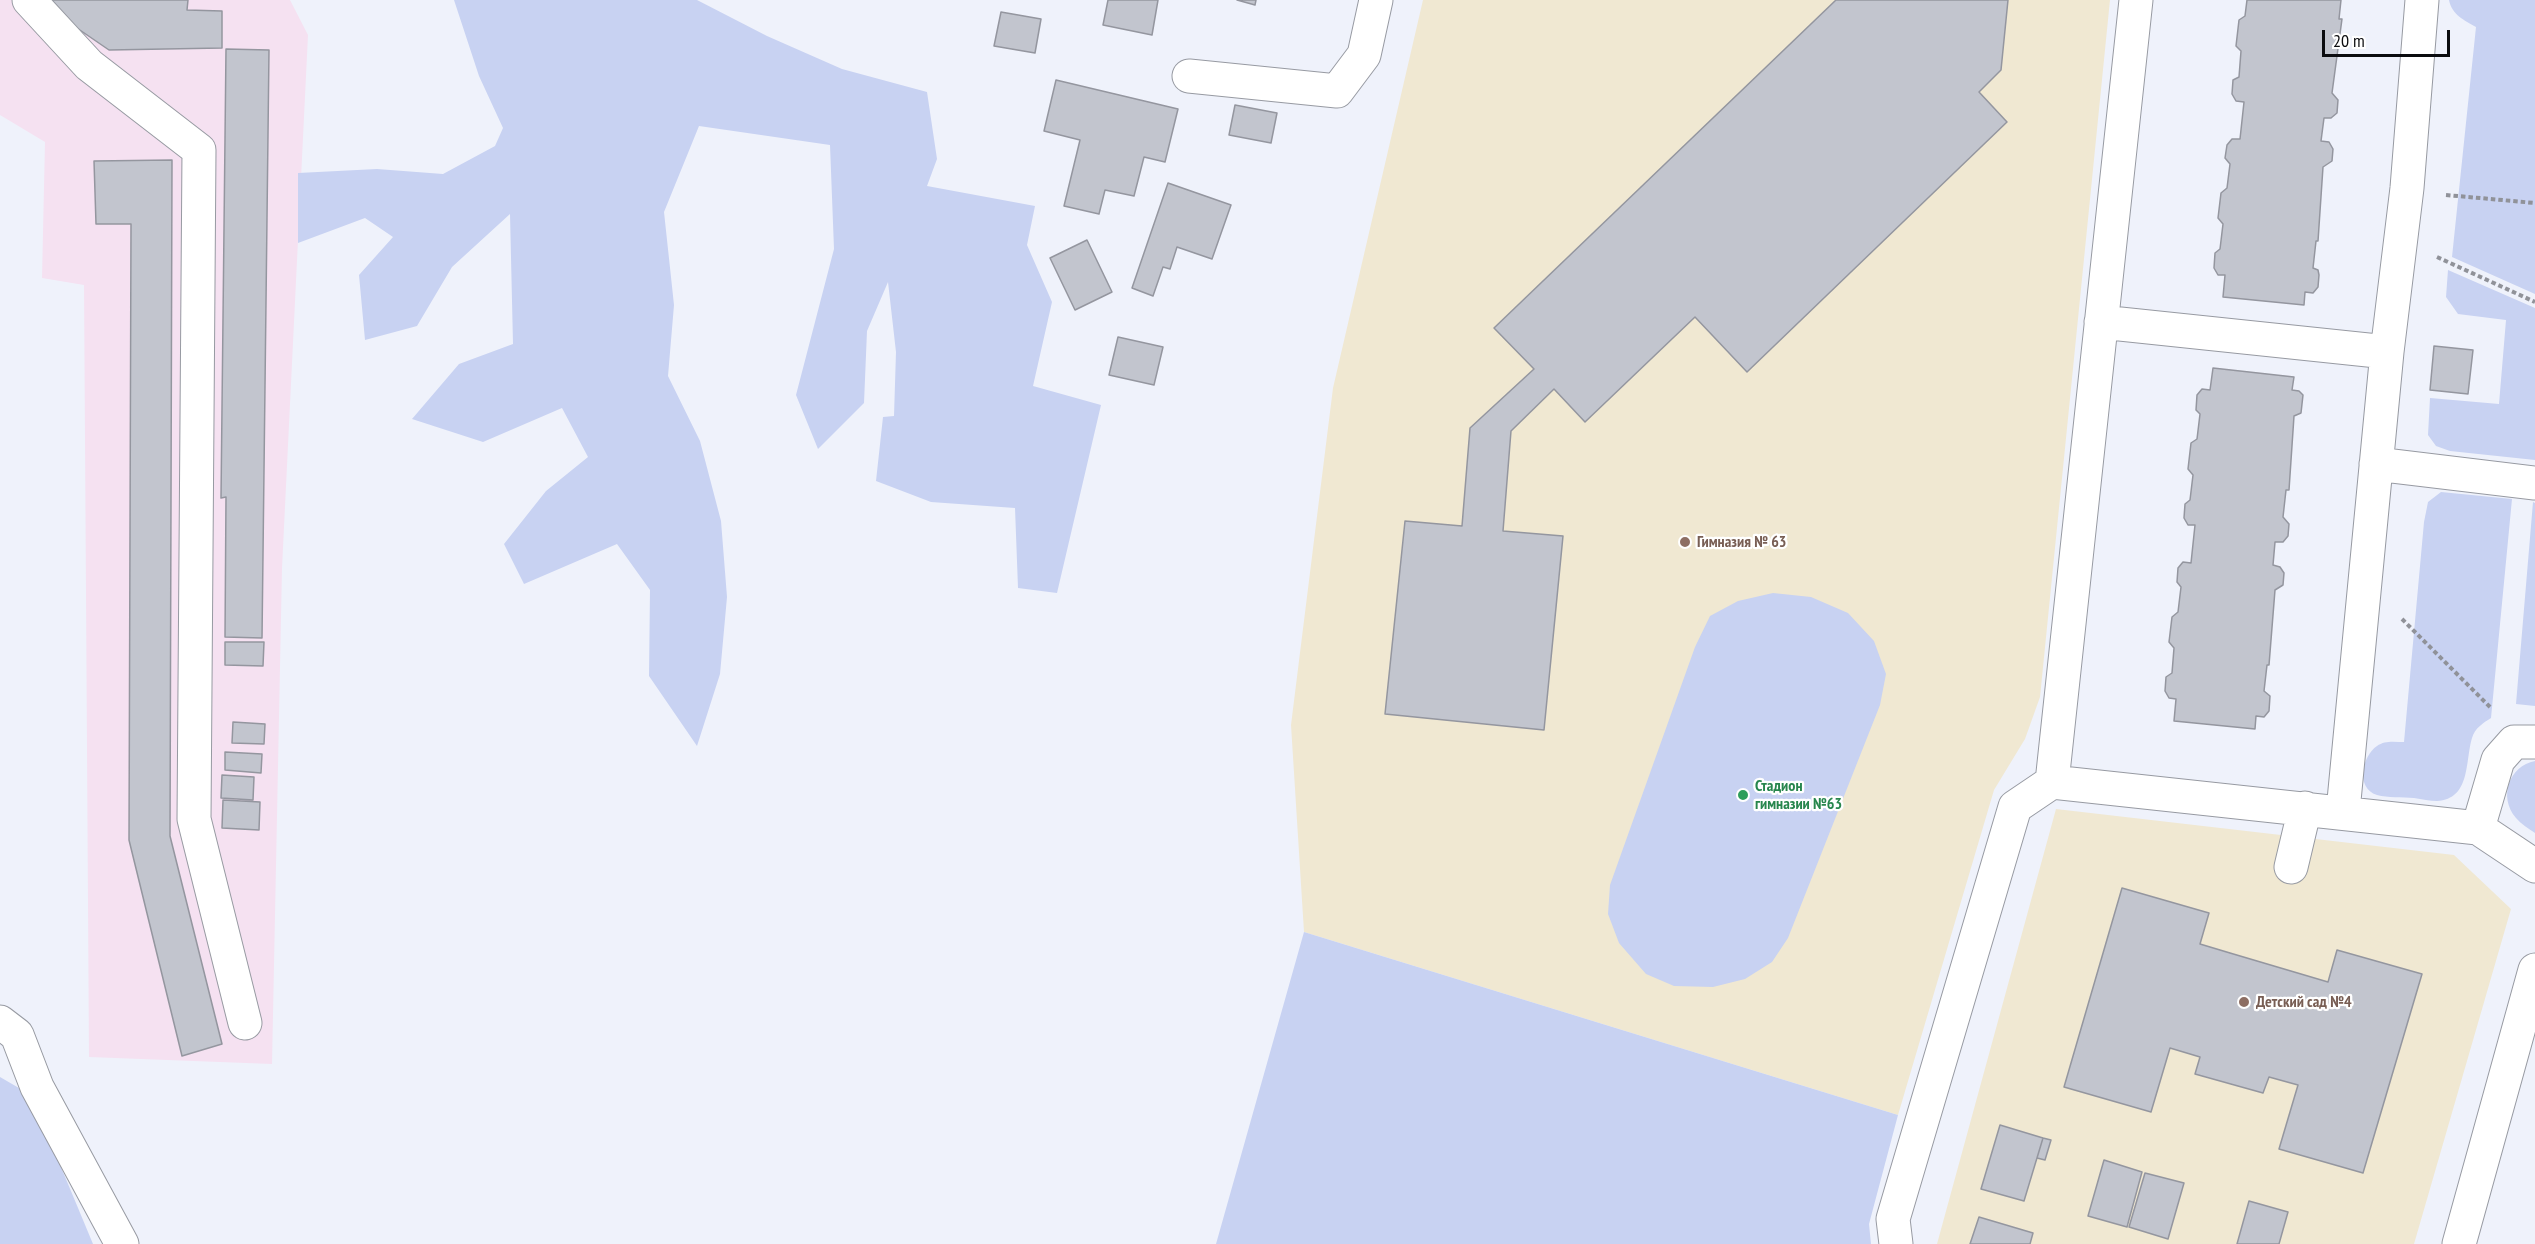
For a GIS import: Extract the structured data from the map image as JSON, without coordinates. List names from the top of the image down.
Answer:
{
  "places": ["Гимназия № 63", "Стадион гимназии №63", "Детский сад №4"],
  "scale_bar": "20 m"
}
